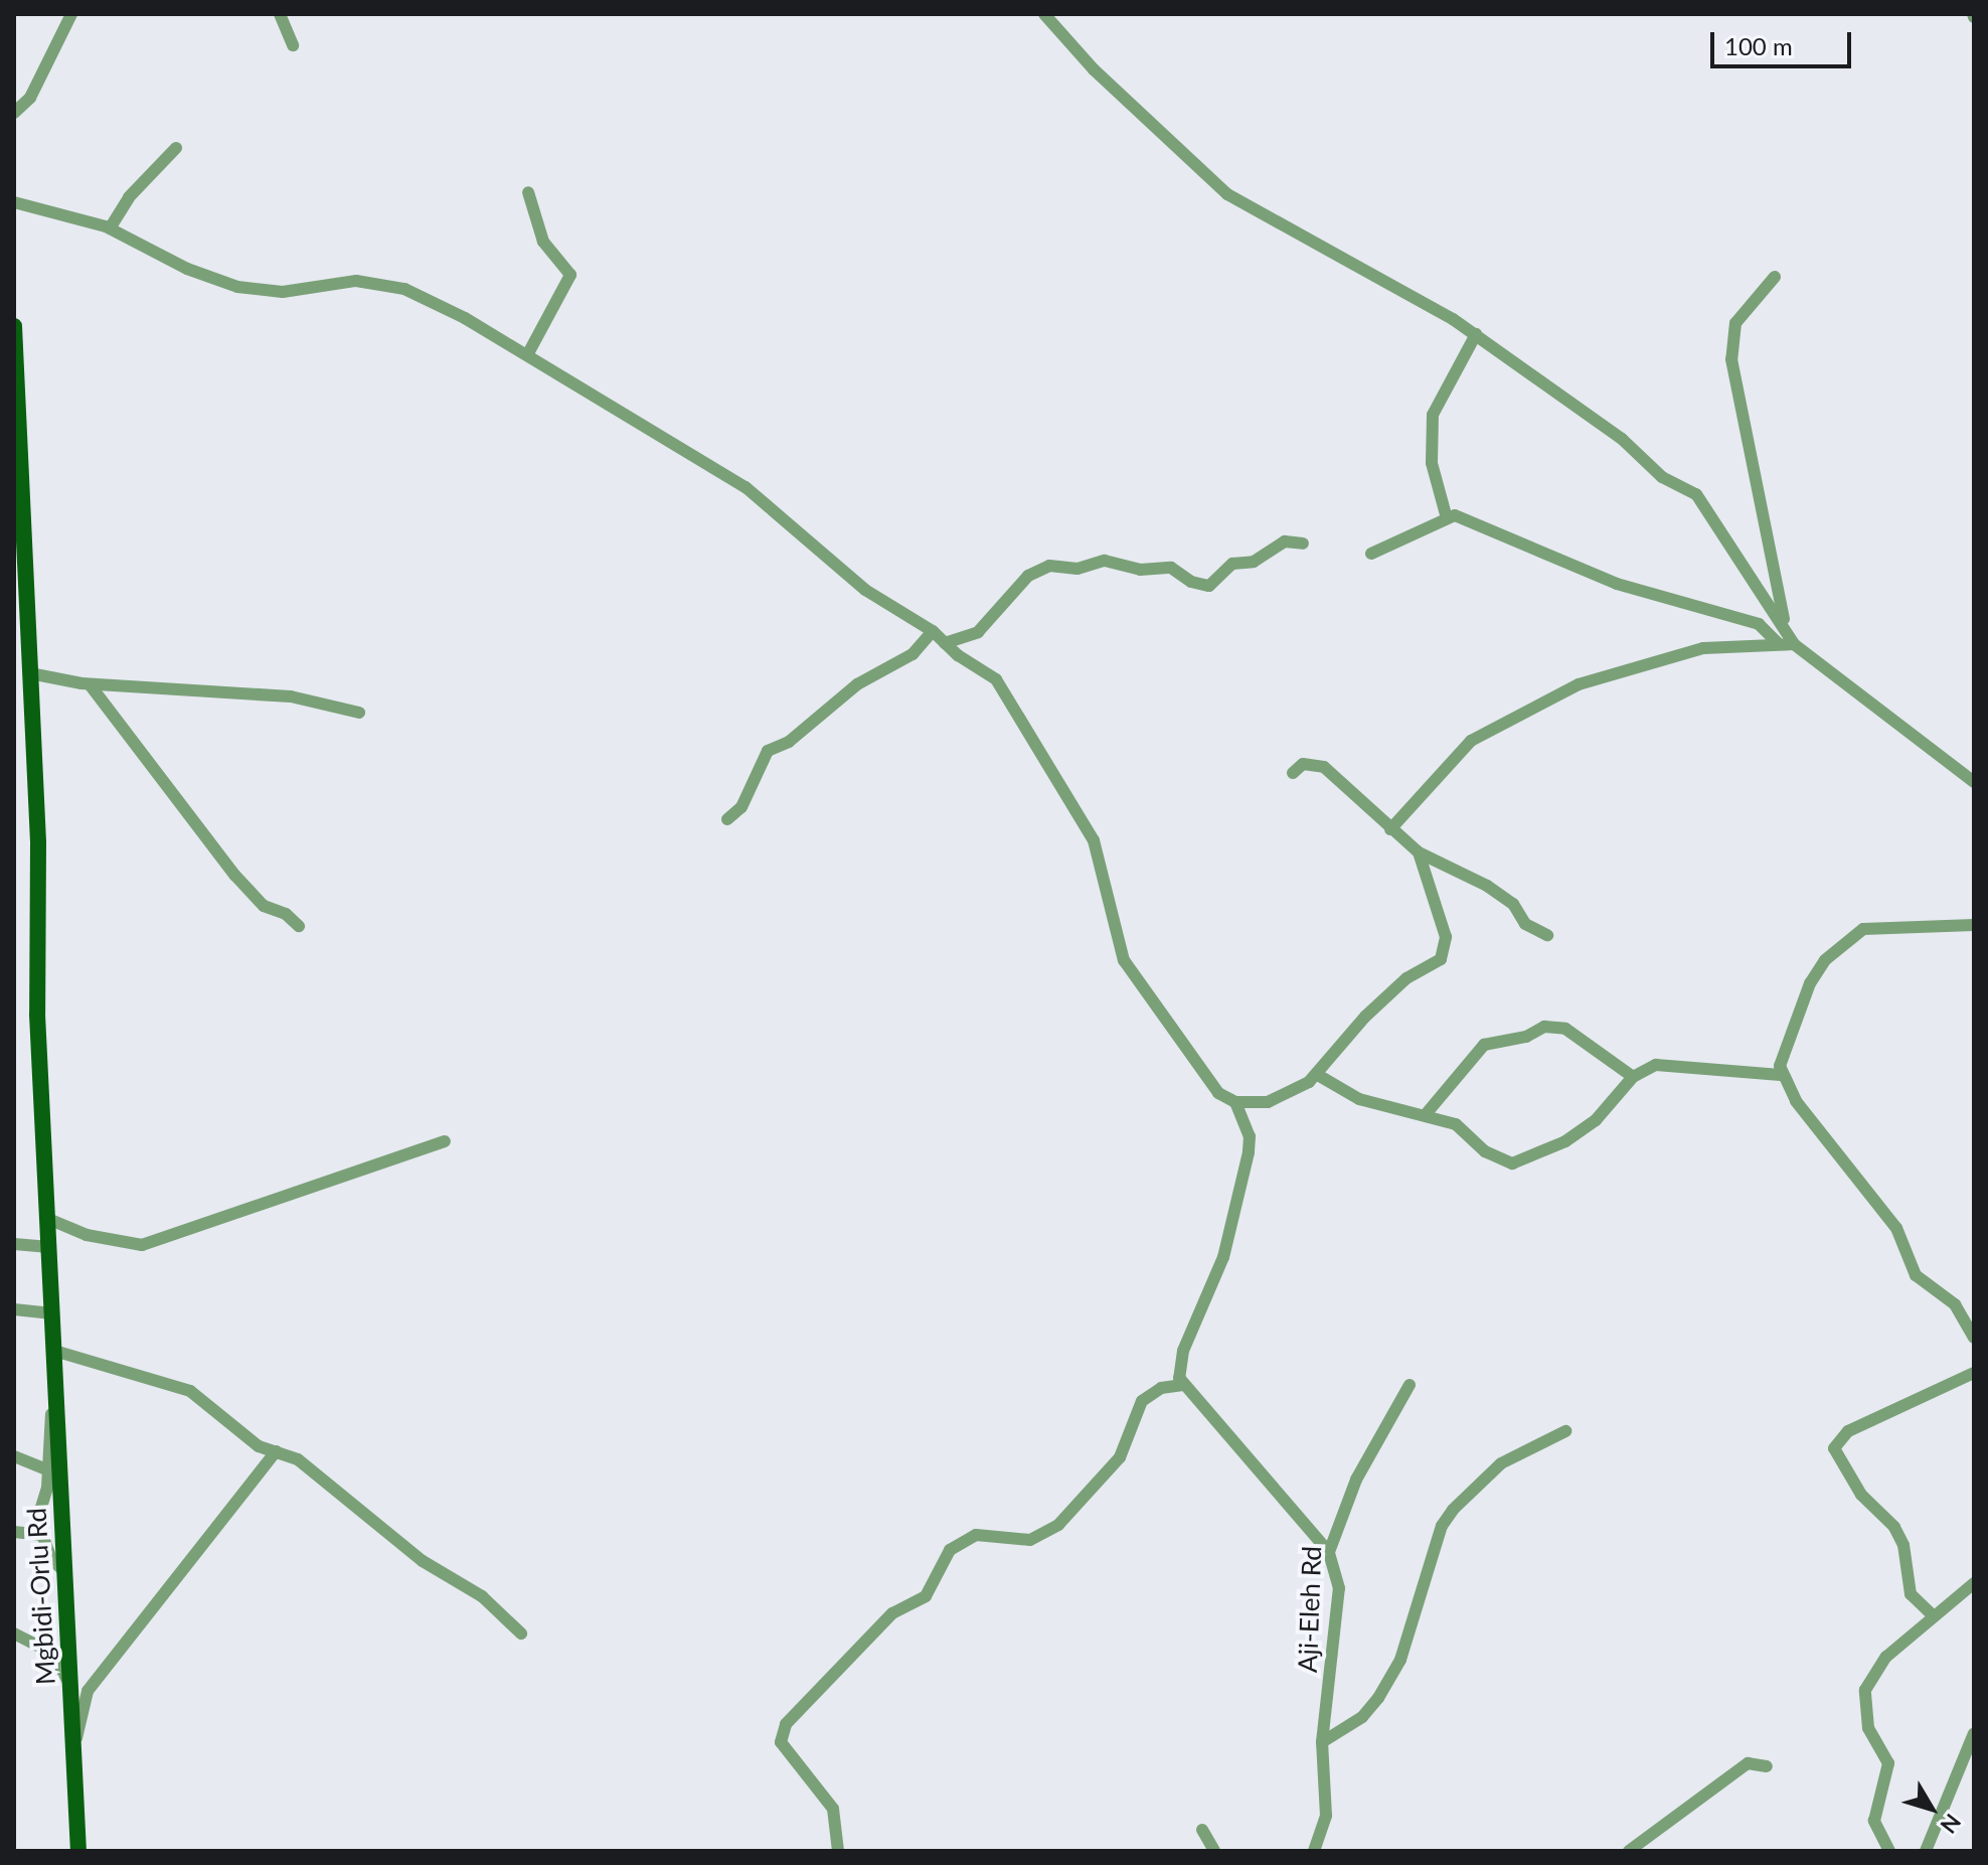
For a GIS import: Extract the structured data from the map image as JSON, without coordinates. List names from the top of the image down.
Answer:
{
  "streets": {
    "main road": ["Mgbidi-Orlu Rd"],
    "street": ["Aji-Eleh Rd"]
  },
  "scale_bar": "100 m",
  "north": "bottom right"
}
